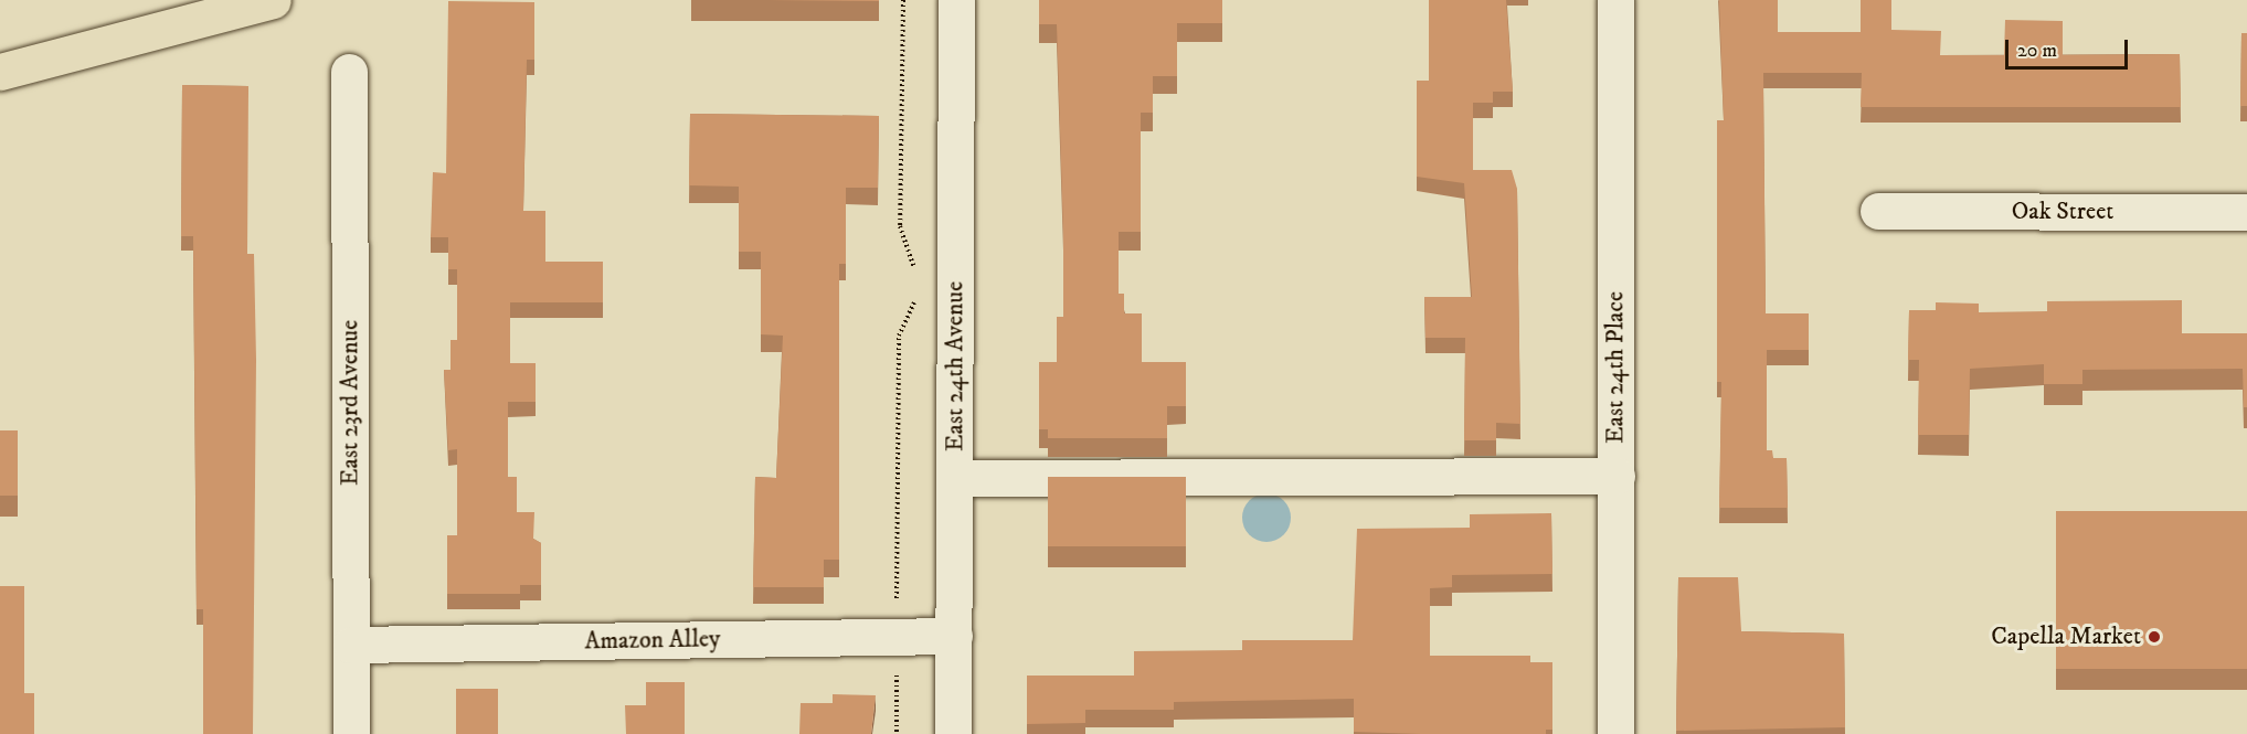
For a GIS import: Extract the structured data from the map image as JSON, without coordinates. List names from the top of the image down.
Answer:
{
  "streets": {
    "street": [
      "Oak Street",
      "East 24th Avenue",
      "East 24th Place",
      "East 23rd Avenue",
      "Amazon Alley"
    ]
  },
  "crossings": [
    ["East 24th Avenue", "Amazon Alley"],
    ["East 23rd Avenue", "Amazon Alley"]
  ],
  "places": ["Capella Market"],
  "scale_bar": "20 m"
}
